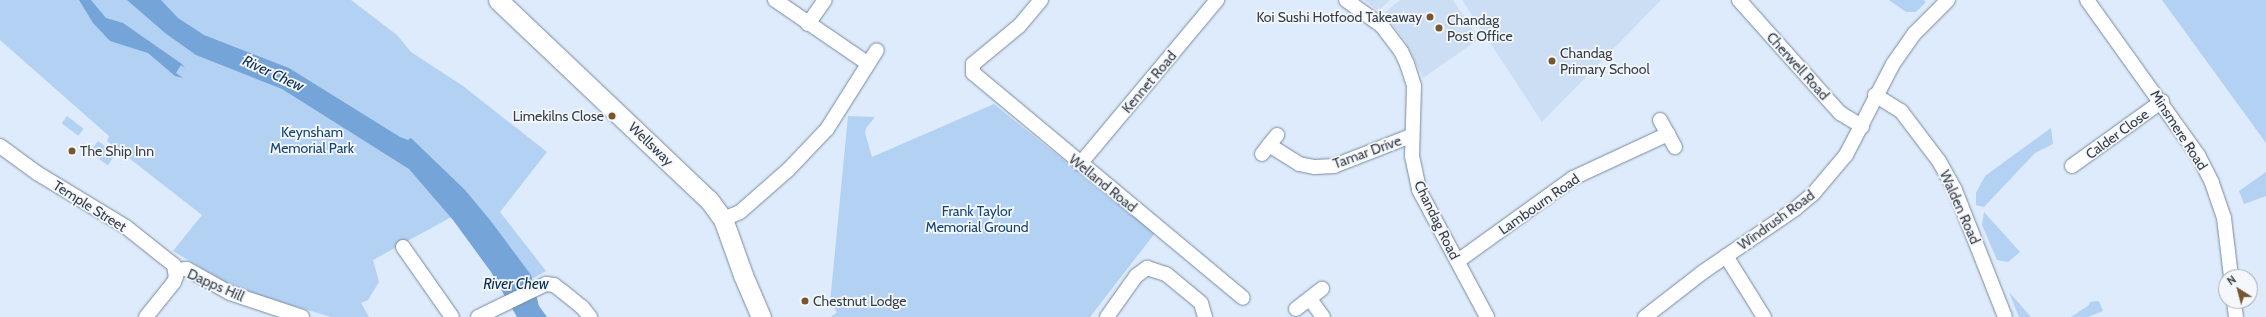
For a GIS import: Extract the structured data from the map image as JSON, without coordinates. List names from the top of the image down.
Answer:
{
  "streets": {
    "main road": ["Wellsway"],
    "street": [
      "Cherwell Road",
      "Kennet Road",
      "Minsmere Road",
      "Calder Close",
      "Tamar Drive",
      "Welland Road",
      "Lambourn Road",
      "Temple Street",
      "Walden Road",
      "Chandag Road",
      "Windrush Road",
      "Dapps Hill"
    ]
  },
  "crossings": [
    ["Cherwell Road", "Windrush Road"],
    ["Kennet Road", "Welland Road"],
    ["Minsmere Road", "Calder Close"],
    ["Tamar Drive", "Chandag Road"],
    ["Lambourn Road", "Chandag Road"],
    ["Temple Street", "Dapps Hill"],
    ["Walden Road", "Windrush Road"]
  ],
  "water": ["River Chew"],
  "parks": ["Keynsham Memorial Park", "Frank Taylor Memorial Ground"],
  "places": [
    "Koi Sushi Hotfood Takeaway",
    "Chandag Post Office",
    "Chandag Primary School",
    "Limekilns Close",
    "The Ship Inn",
    "Chestnut Lodge"
  ],
  "north": "top left"
}
